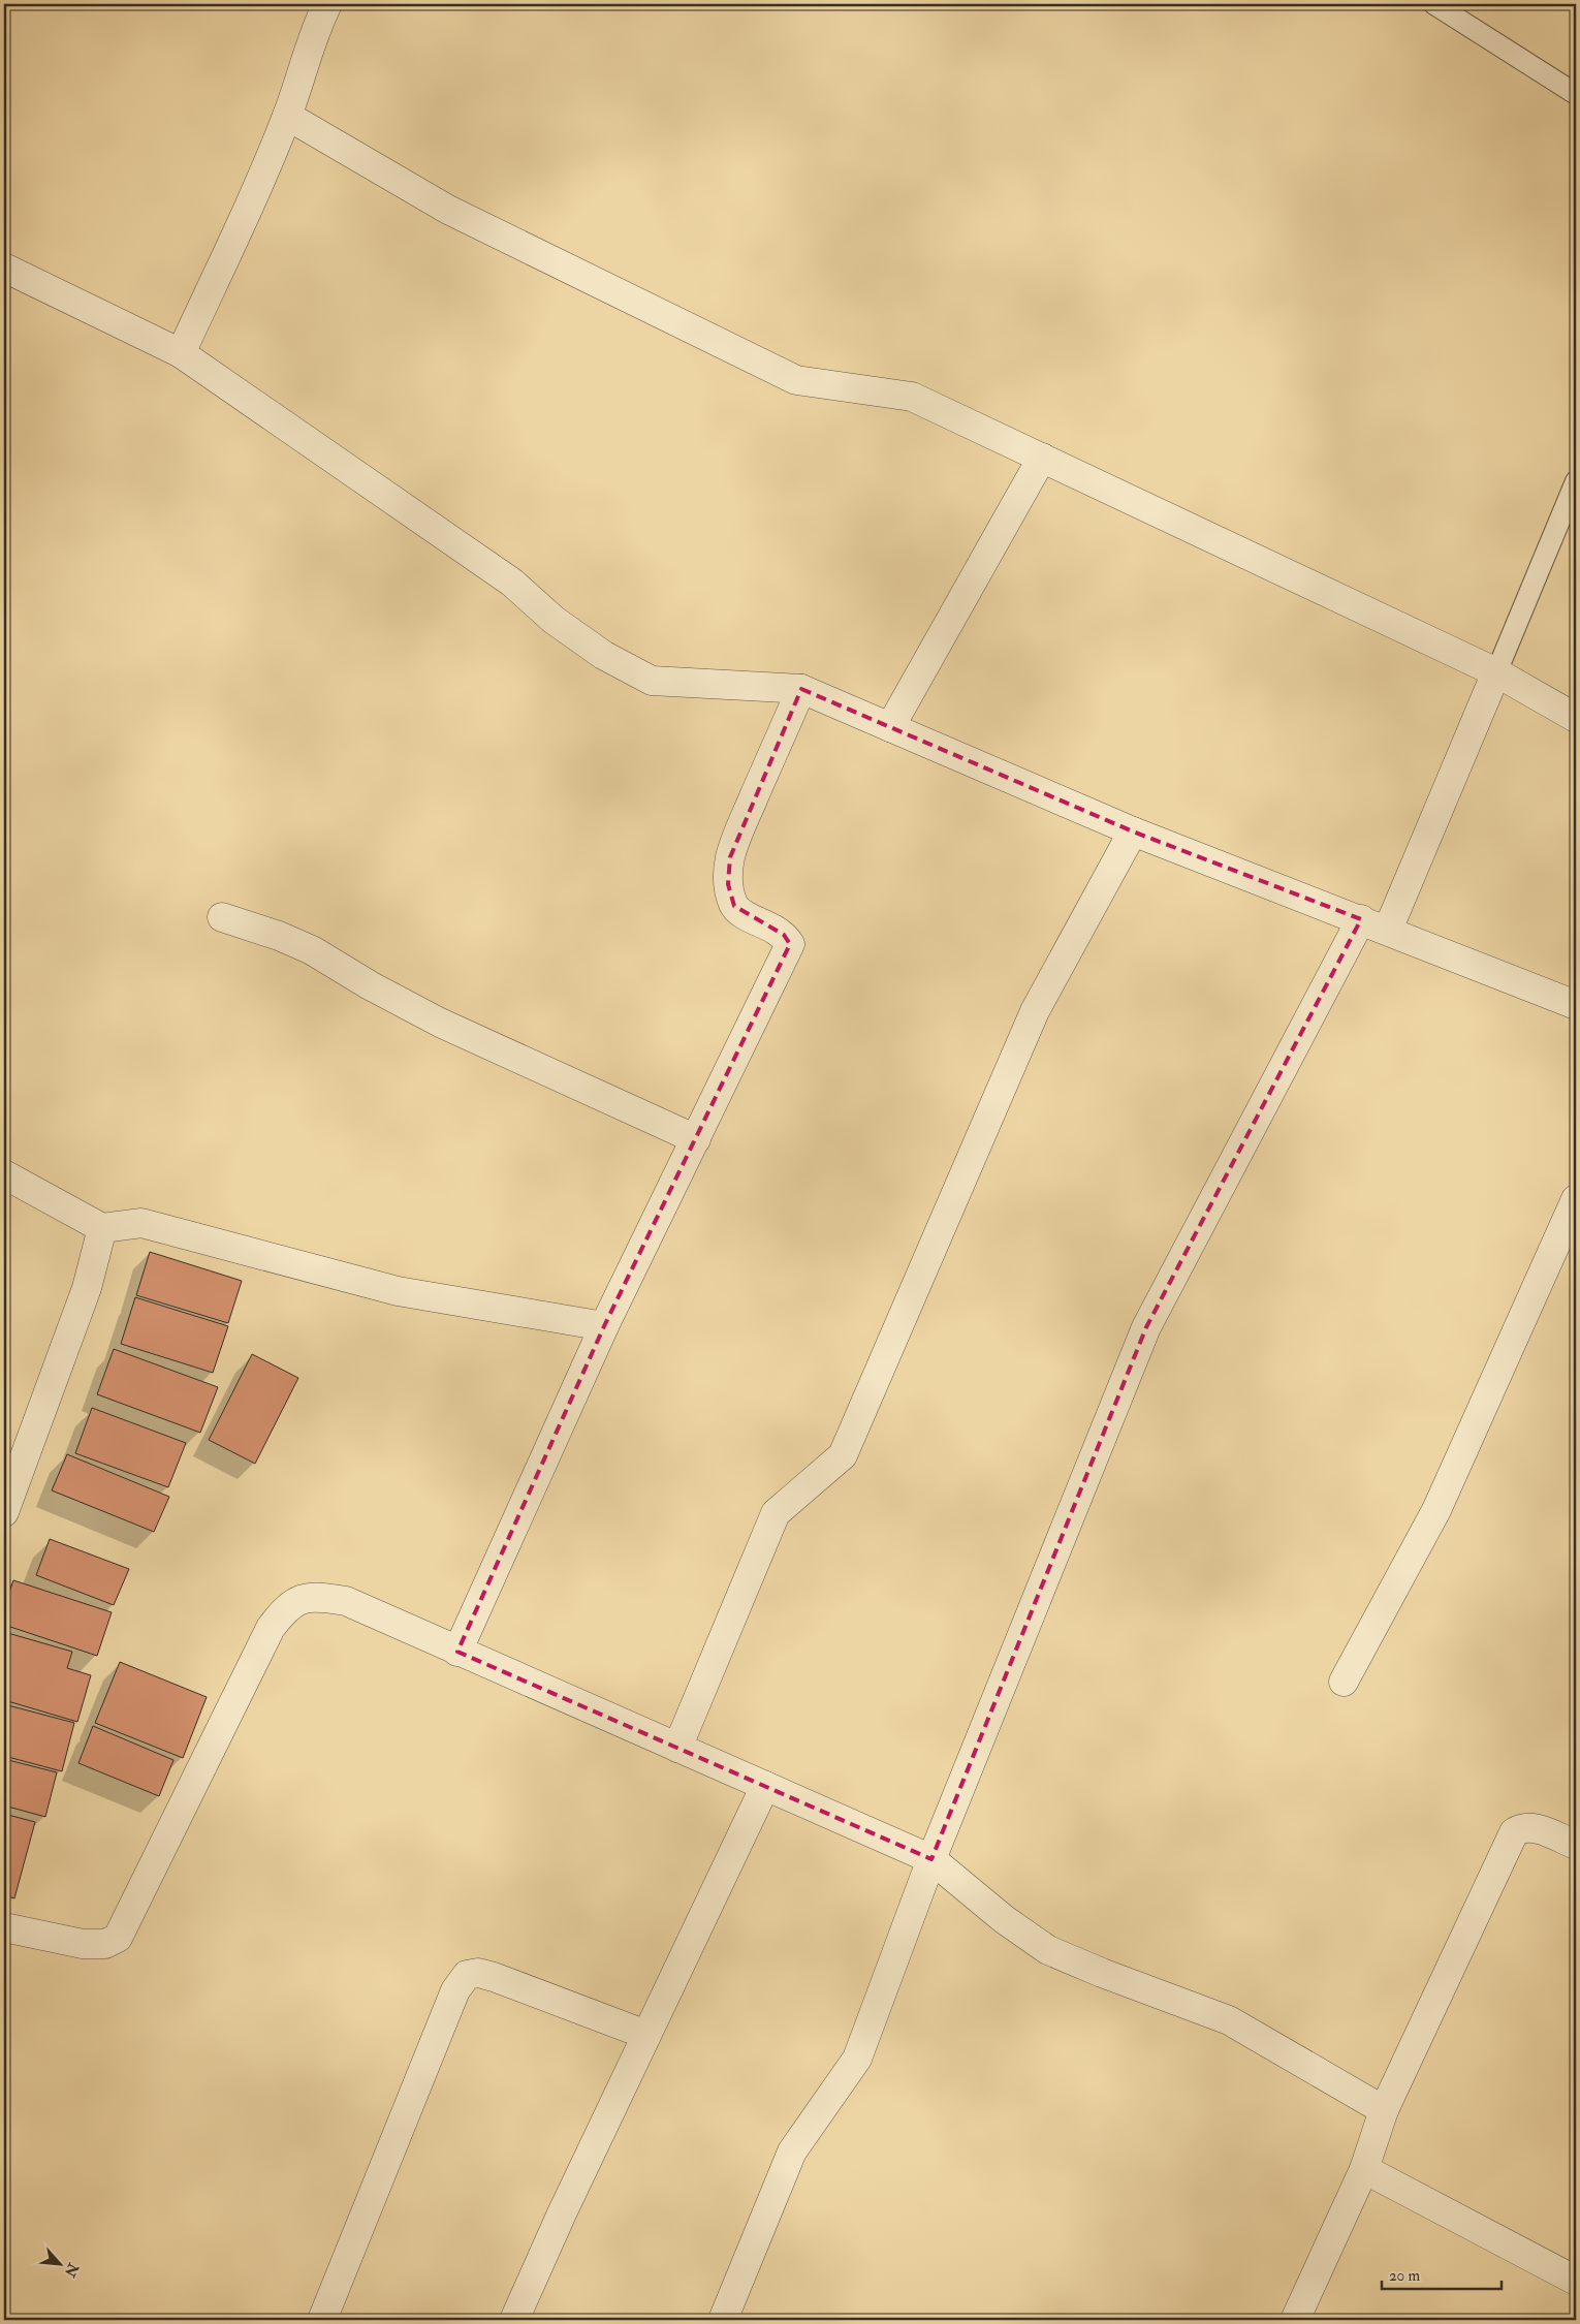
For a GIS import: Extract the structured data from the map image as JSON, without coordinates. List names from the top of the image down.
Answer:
{
  "scale_bar": "20 m",
  "north": "bottom right"
}
